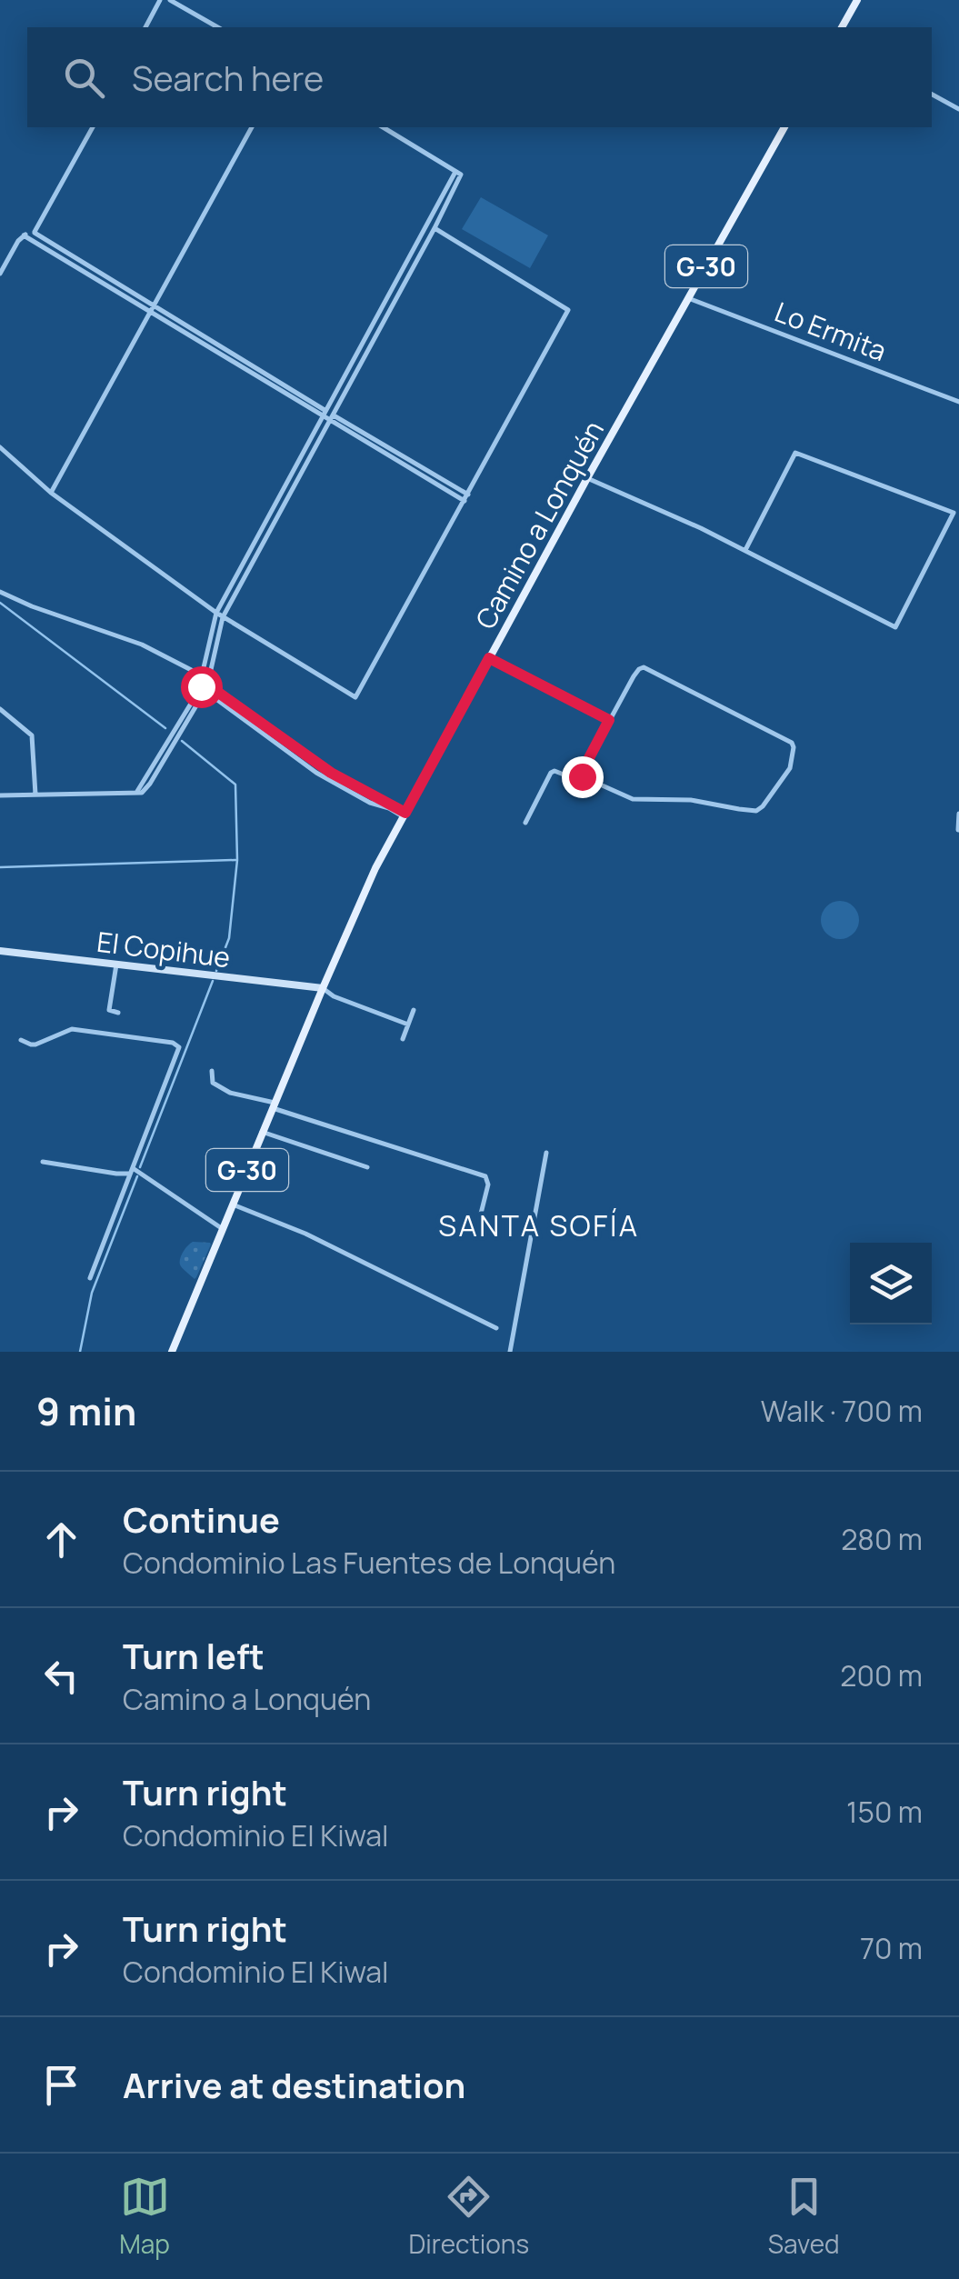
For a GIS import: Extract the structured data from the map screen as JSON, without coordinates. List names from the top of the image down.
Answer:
{
  "streets": {
    "main road": ["G-30", "Camino a Lonquén", "El Copihue"],
    "street": ["Lo Ermita"]
  },
  "crossings": [
    ["Lo Ermita", "Camino a Lonquén"],
    ["Camino a Lonquén", "El Copihue"]
  ],
  "districts": ["SANTA SOFÍA"],
  "page": {
    "search": "Search here",
    "heading": ["9 min", "Walk · 700 m"],
    "list": [
      ["Continue", "Condominio Las Fuentes de Lonquén", "280 m"],
      ["Turn left", "Camino a Lonquén", "200 m"],
      ["Turn right", "Condominio El Kiwal", "150 m"],
      ["Turn right", "Condominio El Kiwal", "70 m"],
      "Arrive at destination"
    ],
    "nav": ["Map", "Directions", "Saved"]
  }
}
